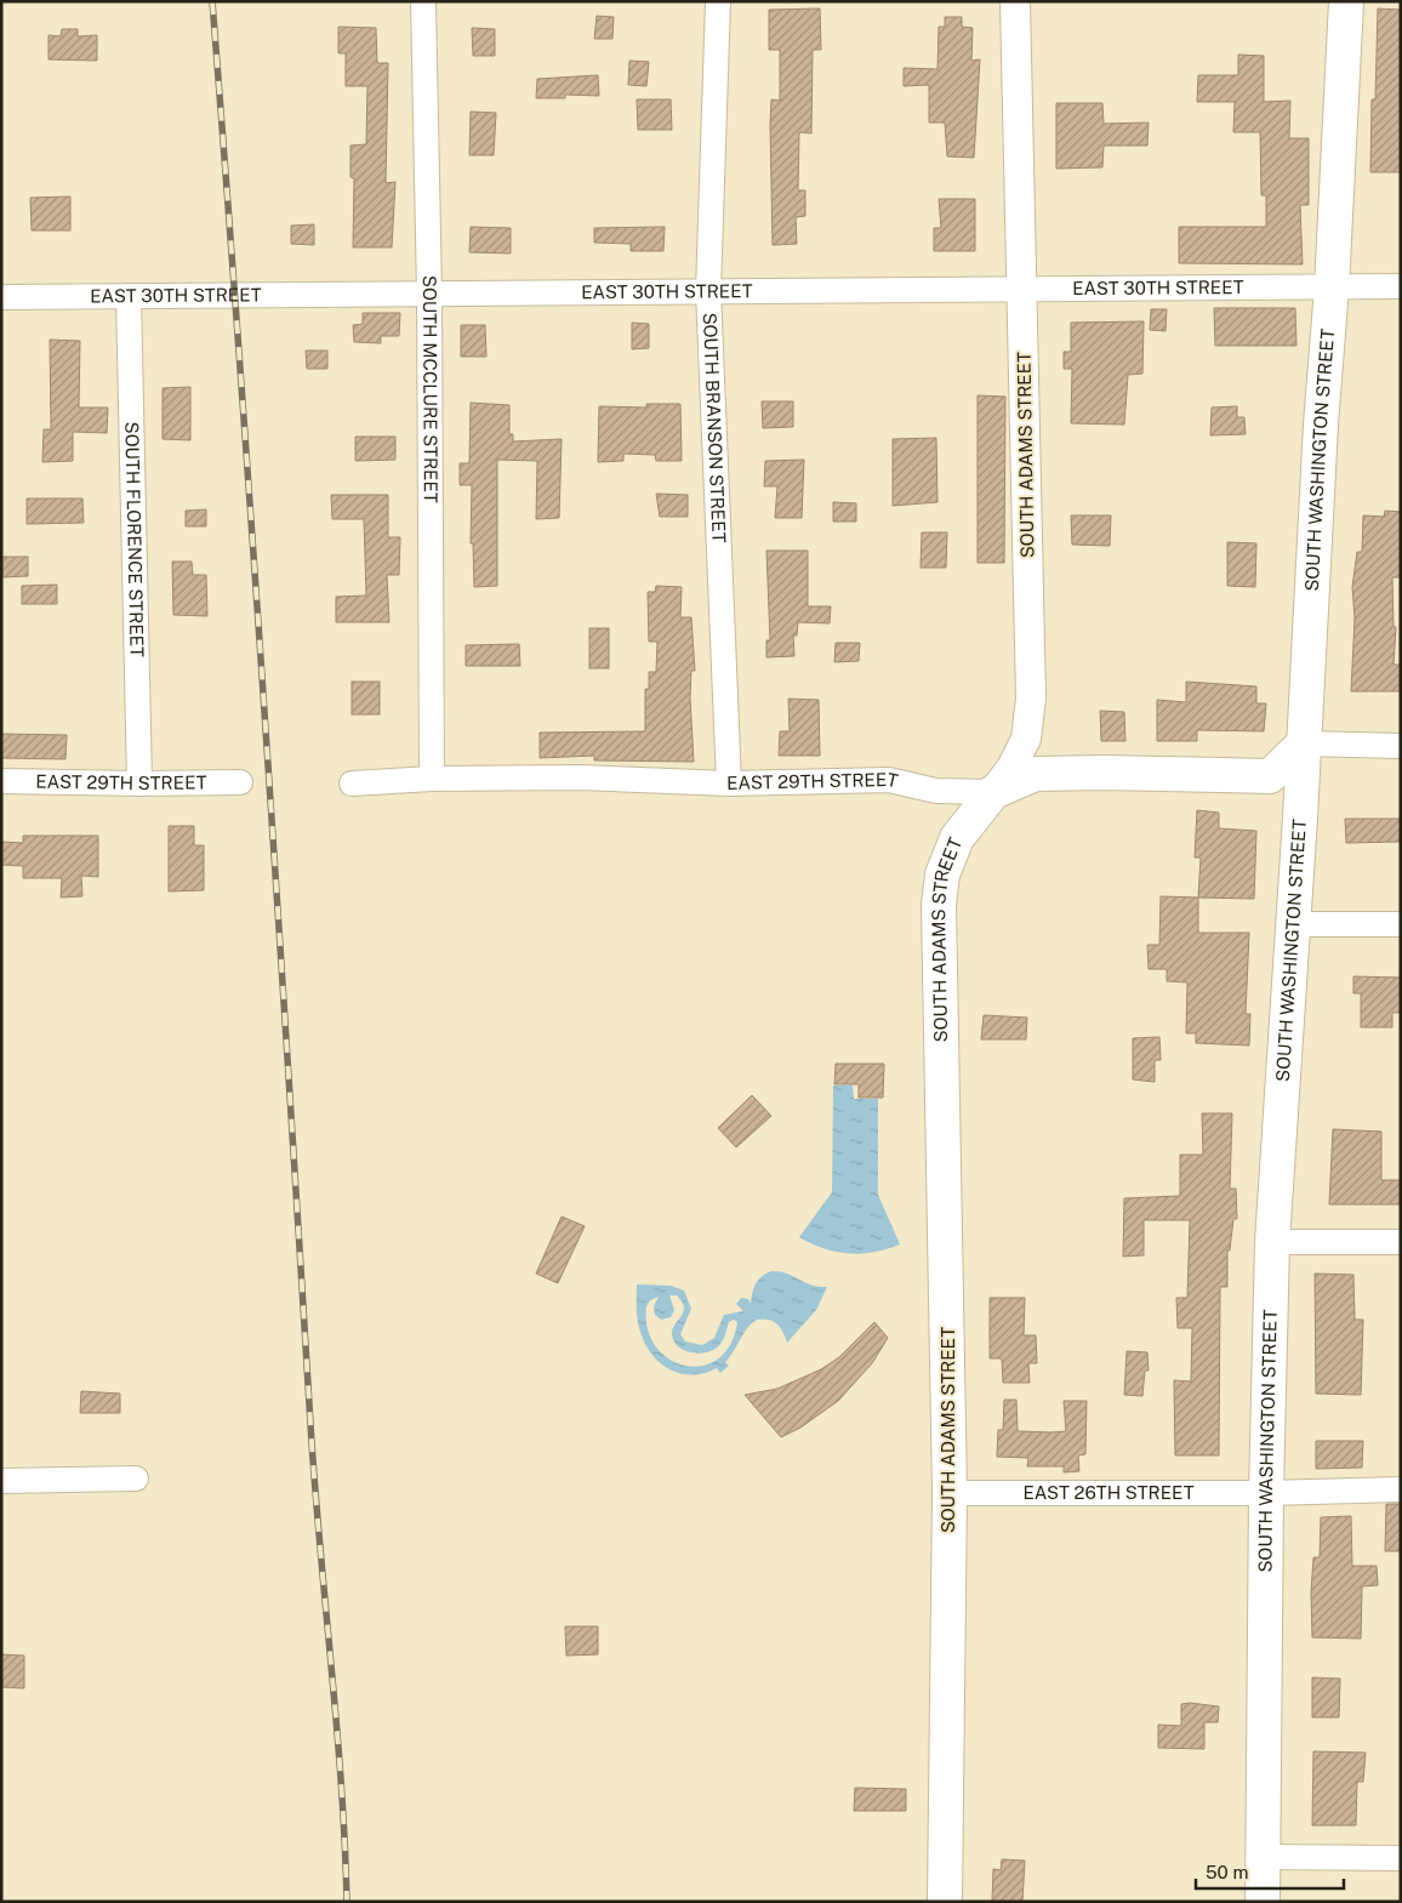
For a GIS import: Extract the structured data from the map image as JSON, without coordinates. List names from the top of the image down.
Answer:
{
  "streets": {
    "main road": ["SOUTH ADAMS STREET", "SOUTH WASHINGTON STREET", "EAST 29TH STREET"],
    "street": [
      "EAST 30TH STREET",
      "SOUTH MCCLURE STREET",
      "SOUTH BRANSON STREET",
      "SOUTH FLORENCE STREET",
      "EAST 26TH STREET"
    ]
  },
  "crossings": [
    ["EAST 30TH STREET", "SOUTH MCCLURE STREET"],
    ["EAST 30TH STREET", "SOUTH BRANSON STREET"],
    ["EAST 30TH STREET", "SOUTH ADAMS STREET"],
    ["EAST 30TH STREET", "SOUTH WASHINGTON STREET"],
    ["EAST 30TH STREET", "SOUTH FLORENCE STREET"],
    ["SOUTH MCCLURE STREET", "EAST 29TH STREET"],
    ["SOUTH BRANSON STREET", "EAST 29TH STREET"],
    ["SOUTH ADAMS STREET", "EAST 29TH STREET"],
    ["SOUTH ADAMS STREET", "EAST 26TH STREET"],
    ["SOUTH WASHINGTON STREET", "EAST 26TH STREET"],
    ["SOUTH FLORENCE STREET", "EAST 29TH STREET"]
  ],
  "scale_bar": "50 m"
}
